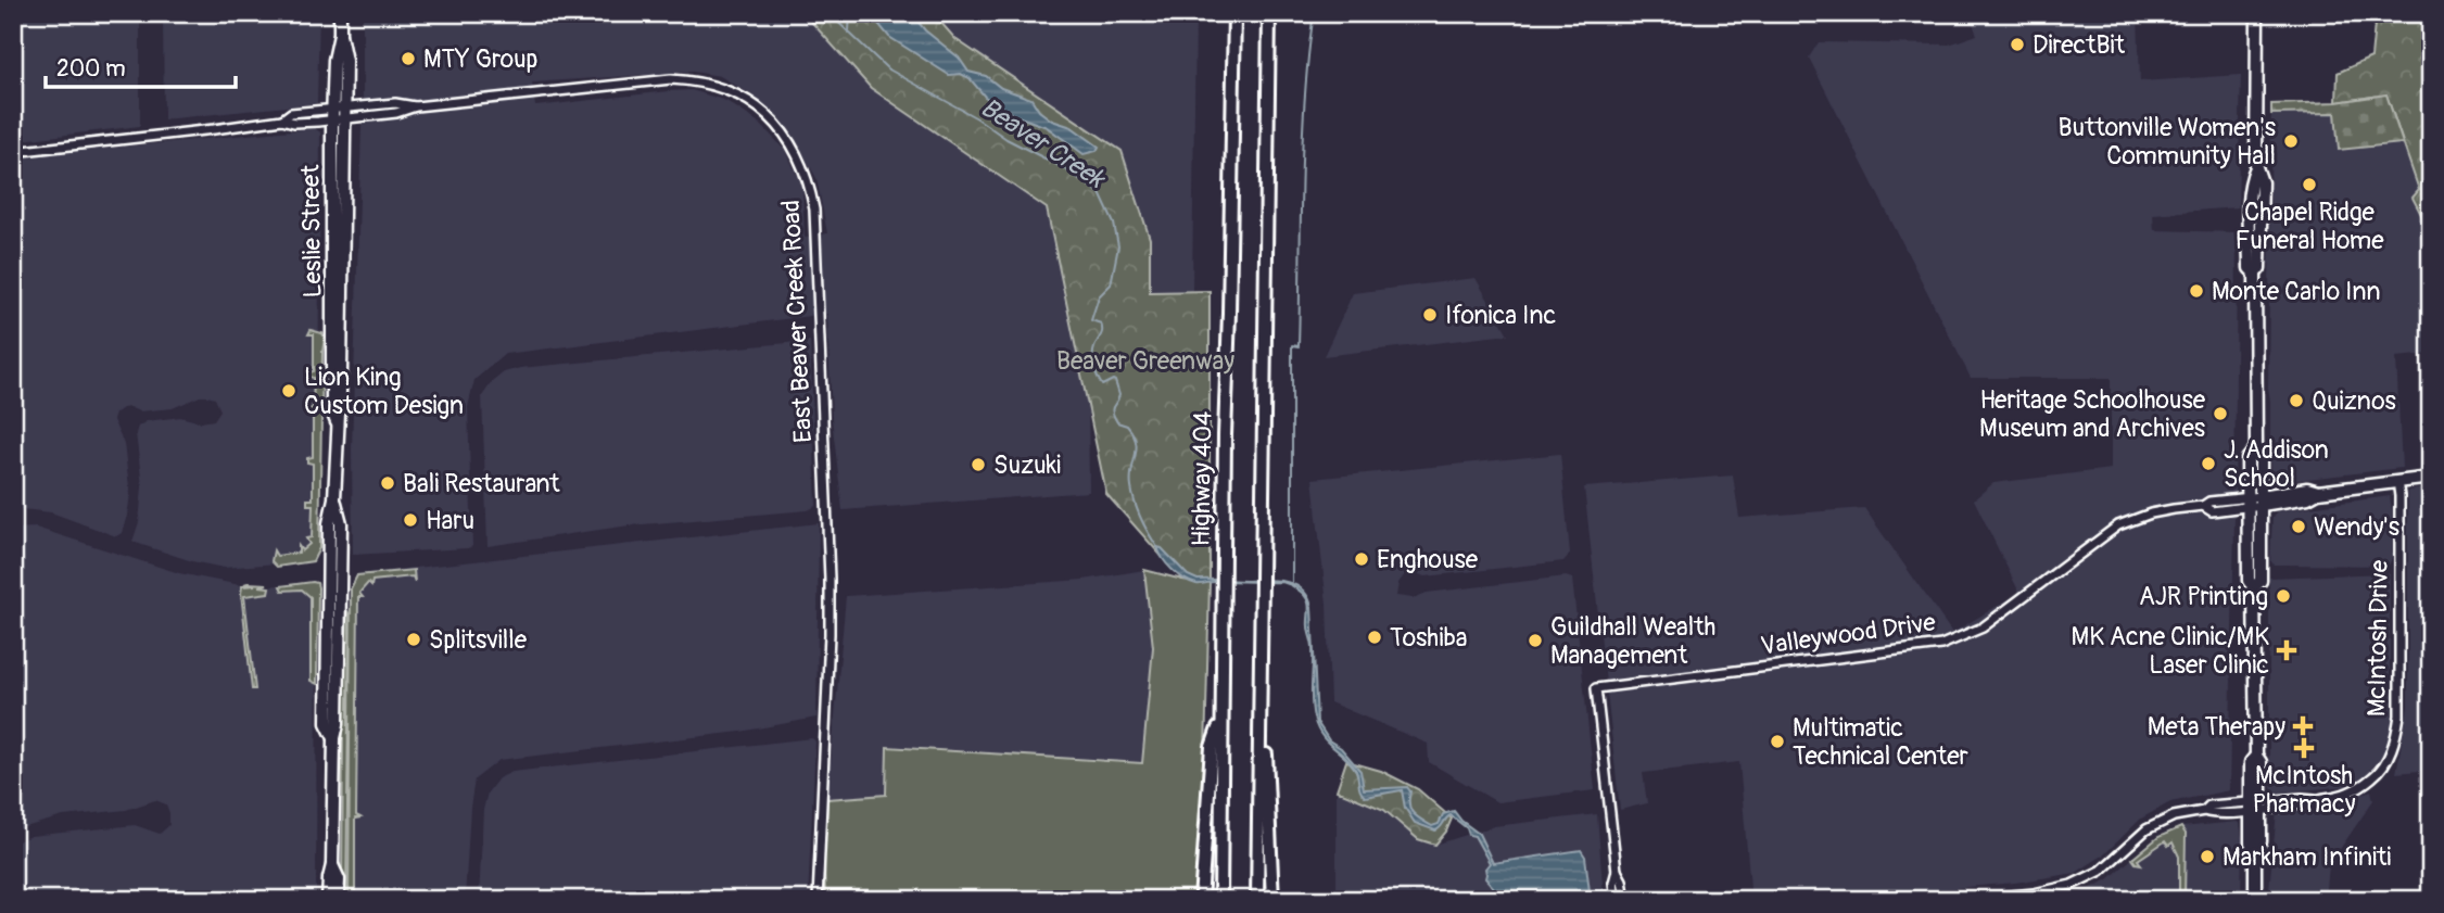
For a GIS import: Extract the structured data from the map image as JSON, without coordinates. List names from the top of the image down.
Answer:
{
  "streets": {
    "highway": ["Highway 404"],
    "main road": ["Leslie Street"],
    "street": ["East Beaver Creek Road", "Valleywood Drive", "McIntosh Drive"]
  },
  "crossings": [
    ["Leslie Street", "East Beaver Creek Road"]
  ],
  "water": ["Beaver Creek"],
  "parks": ["Beaver Greenway"],
  "places": {
    "other": [
      "DirectBit",
      "MTY Group",
      "Buttonville Women's Community Hall",
      "Chapel Ridge Funeral Home",
      "Monte Carlo Inn",
      "Ifonica Inc",
      "Lion King Custom Design",
      "Quiznos",
      "Heritage Schoolhouse Museum and Archives",
      "J. Addison School",
      "Suzuki",
      "Bali Restaurant",
      "Haru",
      "Wendy's",
      "Enghouse",
      "AJR Printing",
      "Toshiba",
      "Splitsville",
      "Guildhall Wealth Management",
      "Multimatic Technical Center",
      "Markham Infiniti"
    ],
    "health": ["MK Acne Clinic/MK Laser Clinic", "Meta Therapy", "McIntosh Pharmacy"]
  },
  "scale_bar": "200 m"
}
